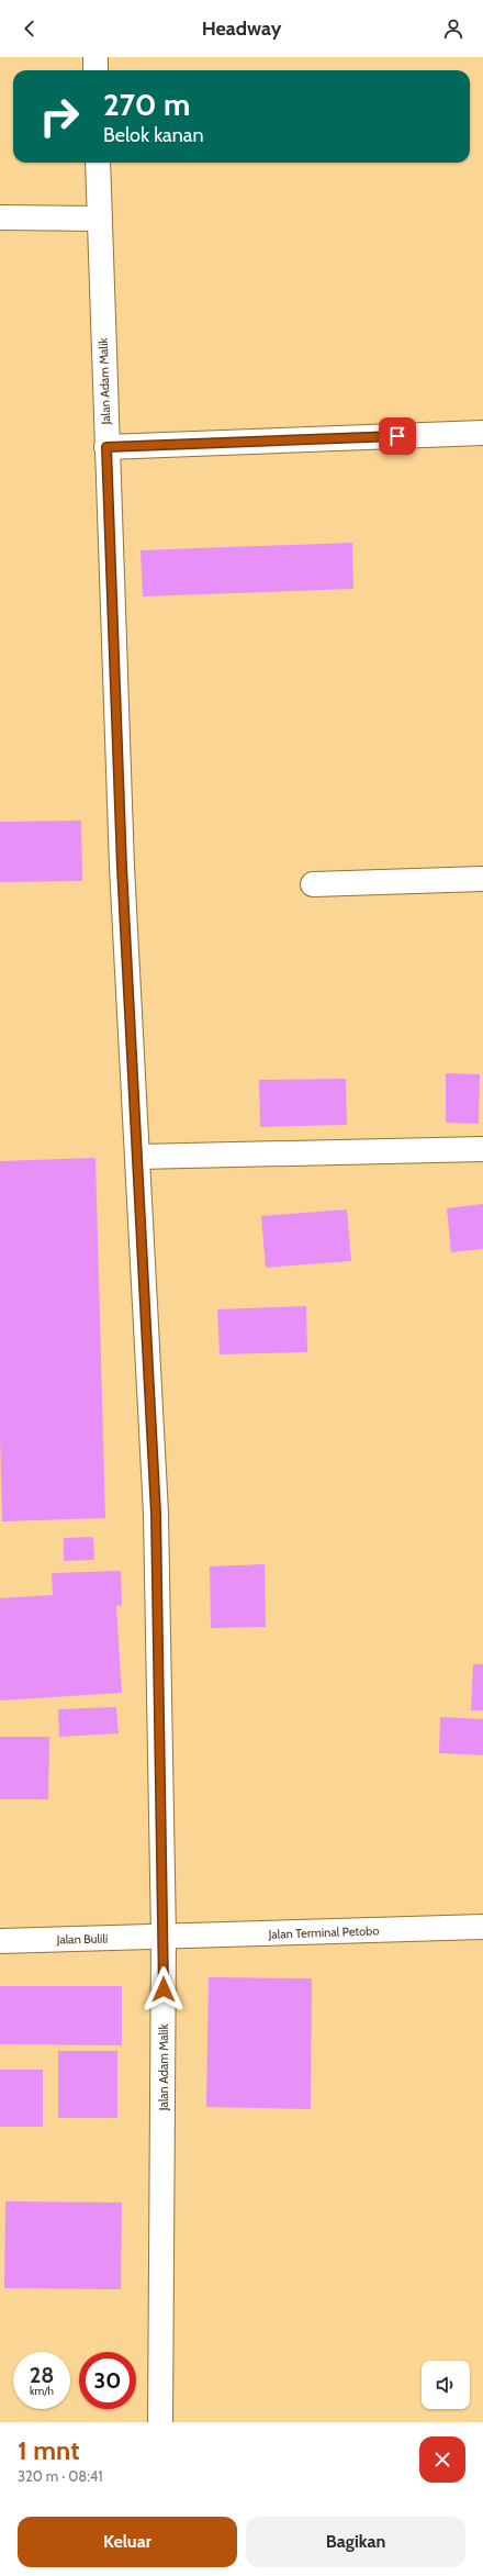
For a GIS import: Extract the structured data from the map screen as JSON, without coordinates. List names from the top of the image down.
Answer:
{
  "streets": {
    "street": ["Jalan Adam Malik", "Jalan Terminal Petobo", "Jalan Bulili"]
  },
  "crossings": [
    ["Jalan Adam Malik", "Jalan Terminal Petobo"],
    ["Jalan Adam Malik", "Jalan Bulili"],
    ["Jalan Terminal Petobo", "Jalan Bulili"]
  ],
  "page": {
    "header": "Headway",
    "turn": ["270 m", "Belok kanan"],
    "speed": "28 km/h",
    "limit": "30",
    "heading": ["1 mnt", "320 m · 08:41"],
    "buttons": ["Keluar", "Bagikan"]
  }
}
